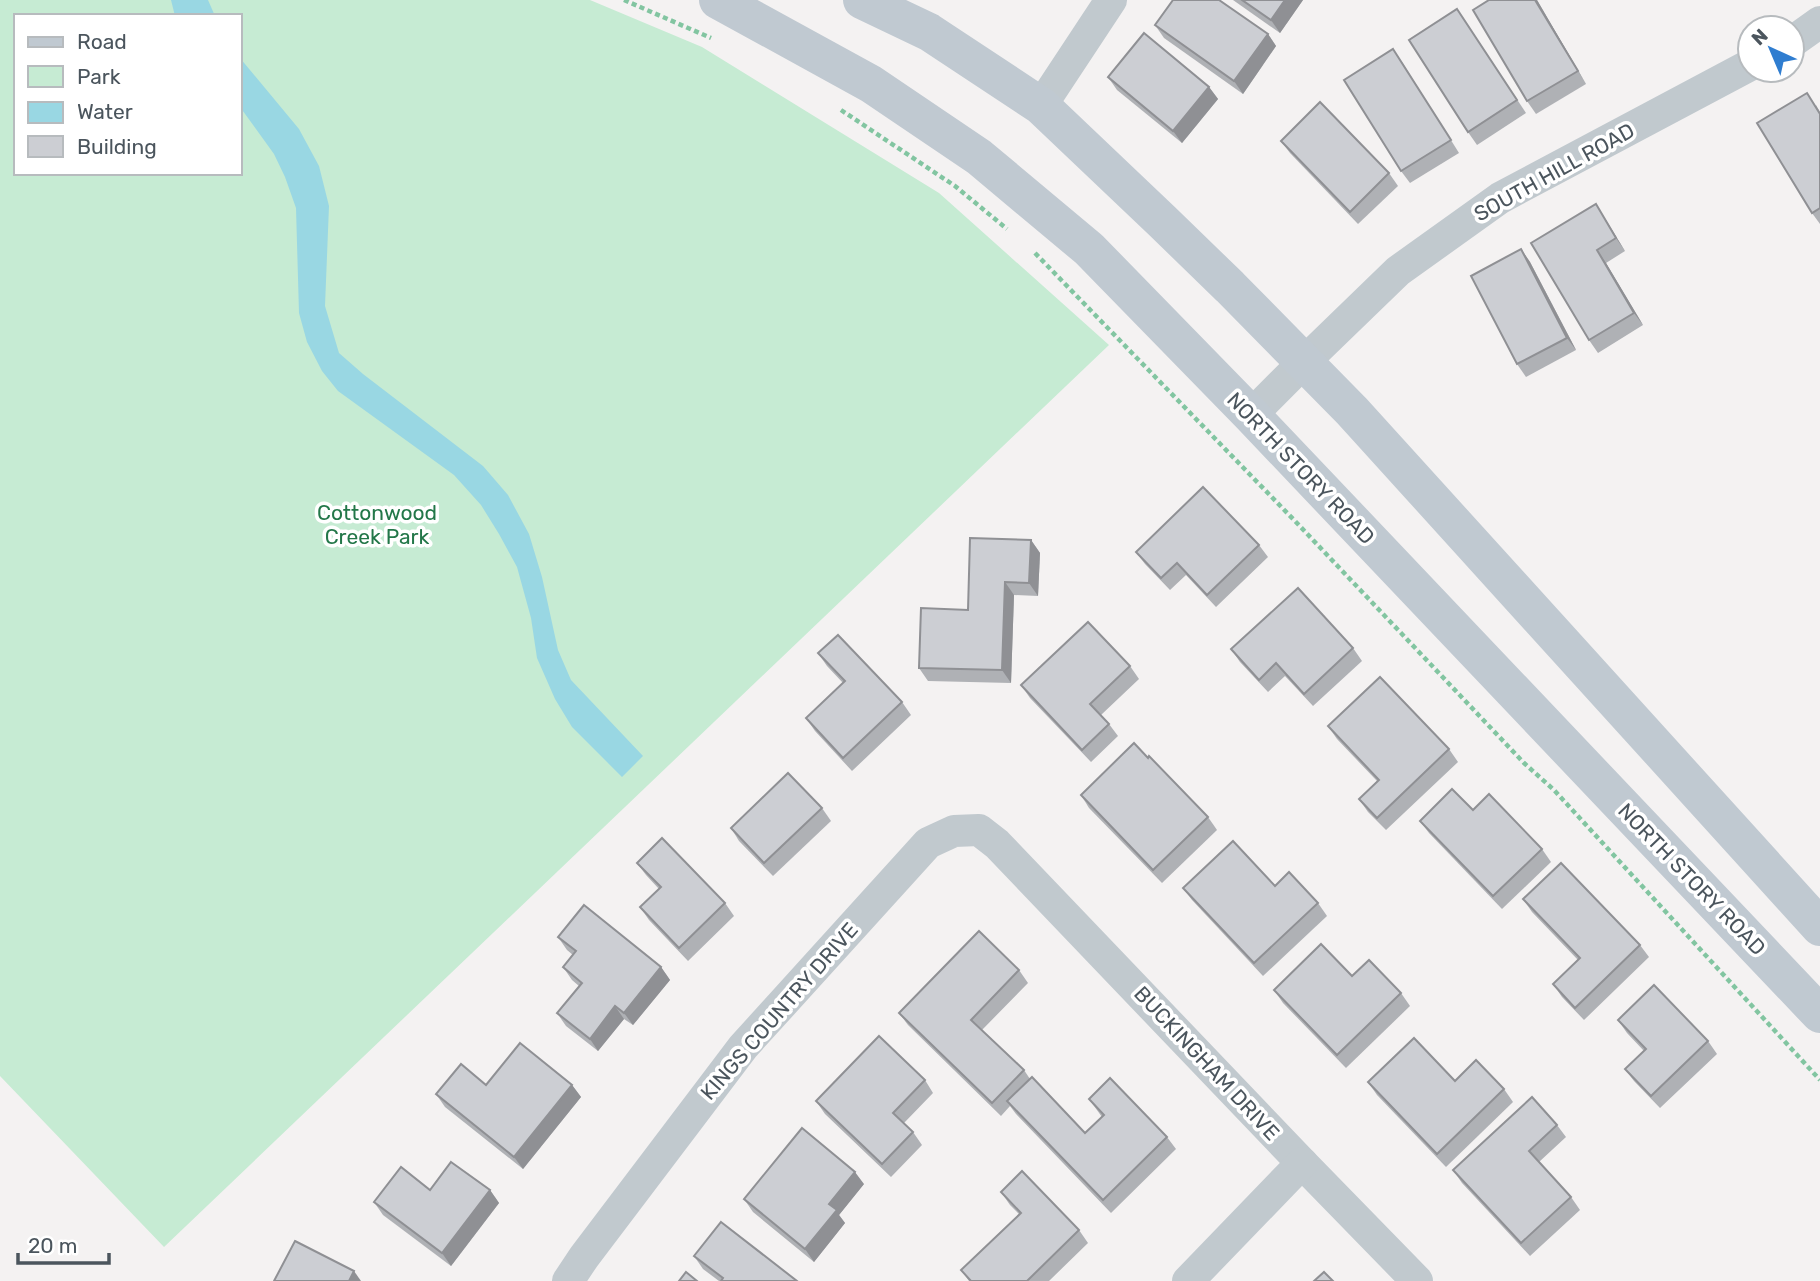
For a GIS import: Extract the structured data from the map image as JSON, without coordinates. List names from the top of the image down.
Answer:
{
  "streets": {
    "main road": ["NORTH STORY ROAD"],
    "street": ["SOUTH HILL ROAD", "KINGS COUNTRY DRIVE", "BUCKINGHAM DRIVE"]
  },
  "crossings": [
    ["SOUTH HILL ROAD", "NORTH STORY ROAD"],
    ["KINGS COUNTRY DRIVE", "BUCKINGHAM DRIVE"]
  ],
  "parks": ["Cottonwood Creek Park"],
  "legend": [
    "Road",
    "Park",
    "Water",
    "Building"
  ],
  "scale_bar": "20 m",
  "north": "top left"
}
